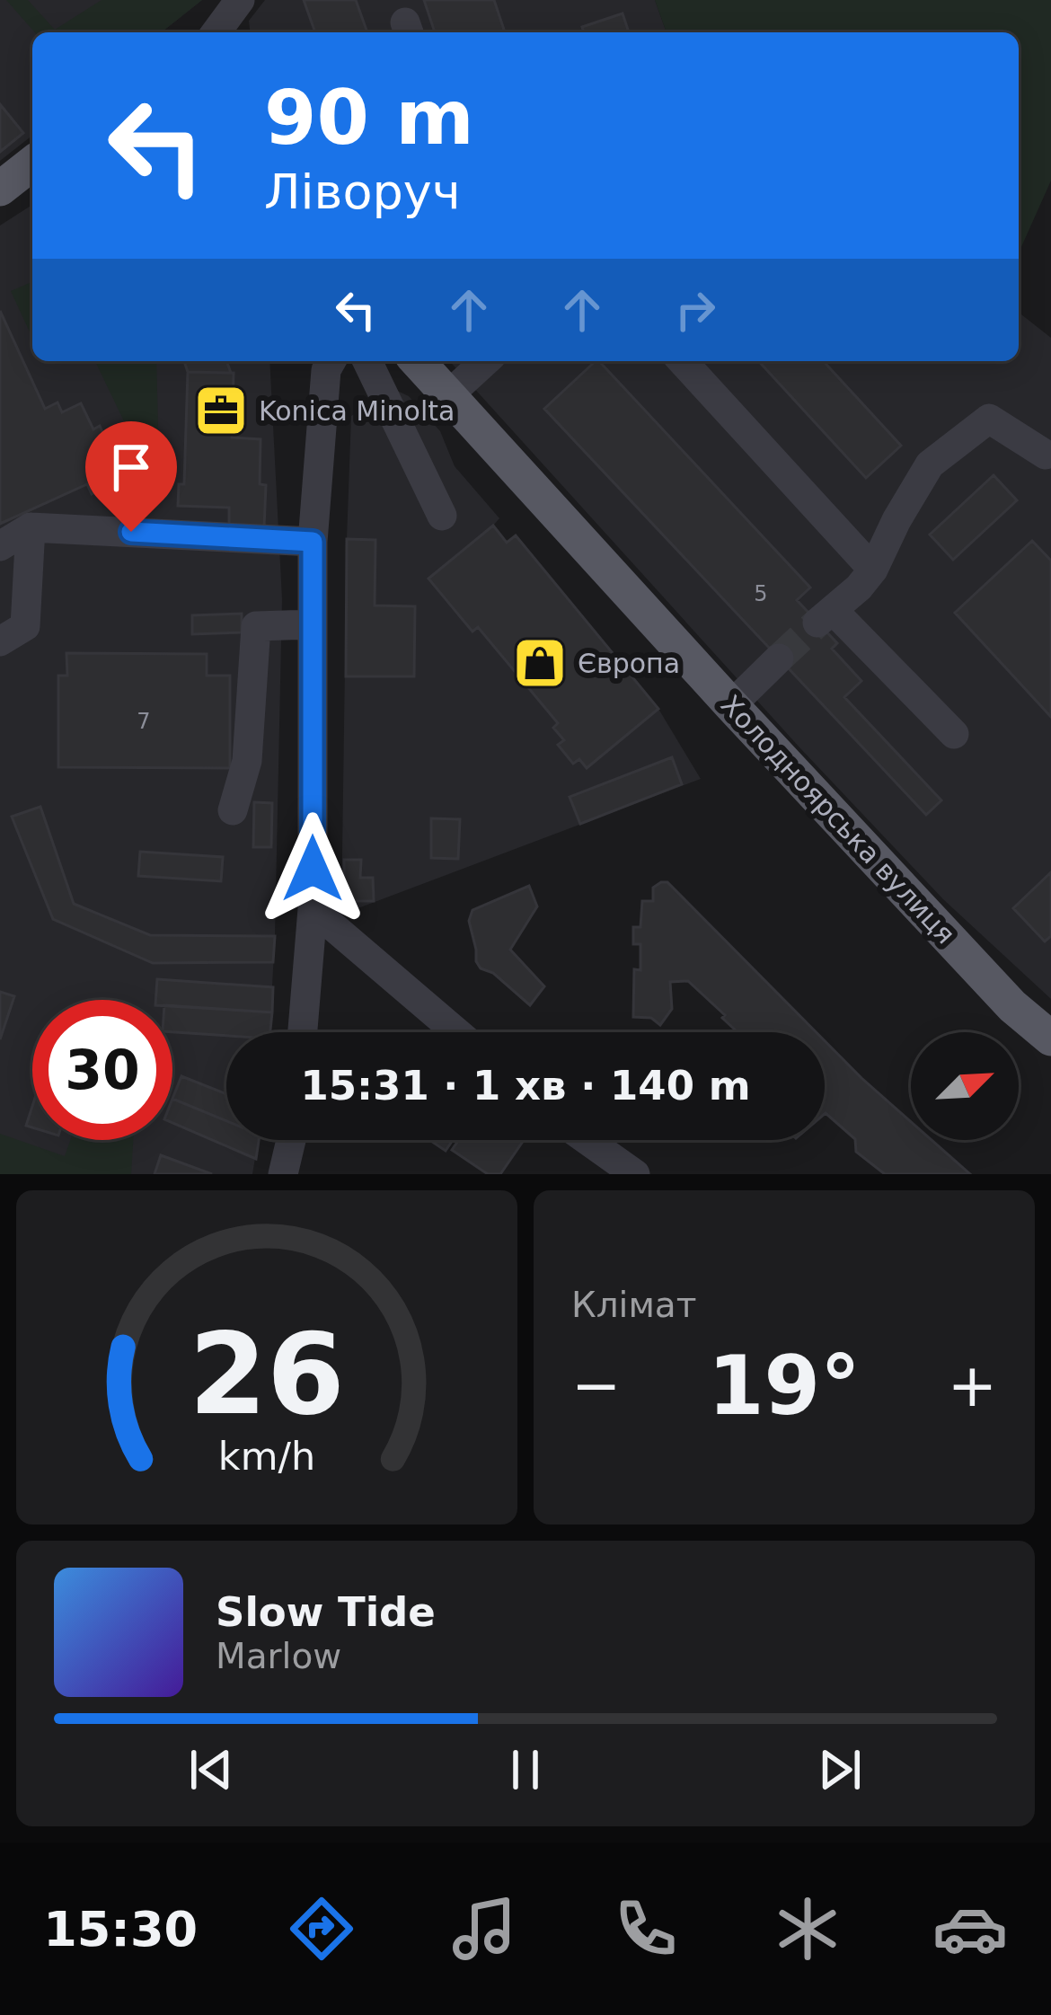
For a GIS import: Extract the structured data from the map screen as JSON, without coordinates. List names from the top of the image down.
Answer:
{
  "streets": {
    "main road": ["Холодноярська вулиця"]
  },
  "places": {
    "office": ["Konica Minolta"],
    "shop": ["Європа"]
  },
  "house_numbers": ["5", "7"],
  "north": "top right",
  "page": {
    "turn": ["90 m", "Ліворуч"],
    "limit": "30",
    "trip": "15:31 · 1 хв · 140 m",
    "tile": "Клімат",
    "heat": ["−", "19°", "+"],
    "song": ["Slow Tide", "Marlow"],
    "tabs": "15:30",
    "gauge": ["26", "km/h"]
  }
}
